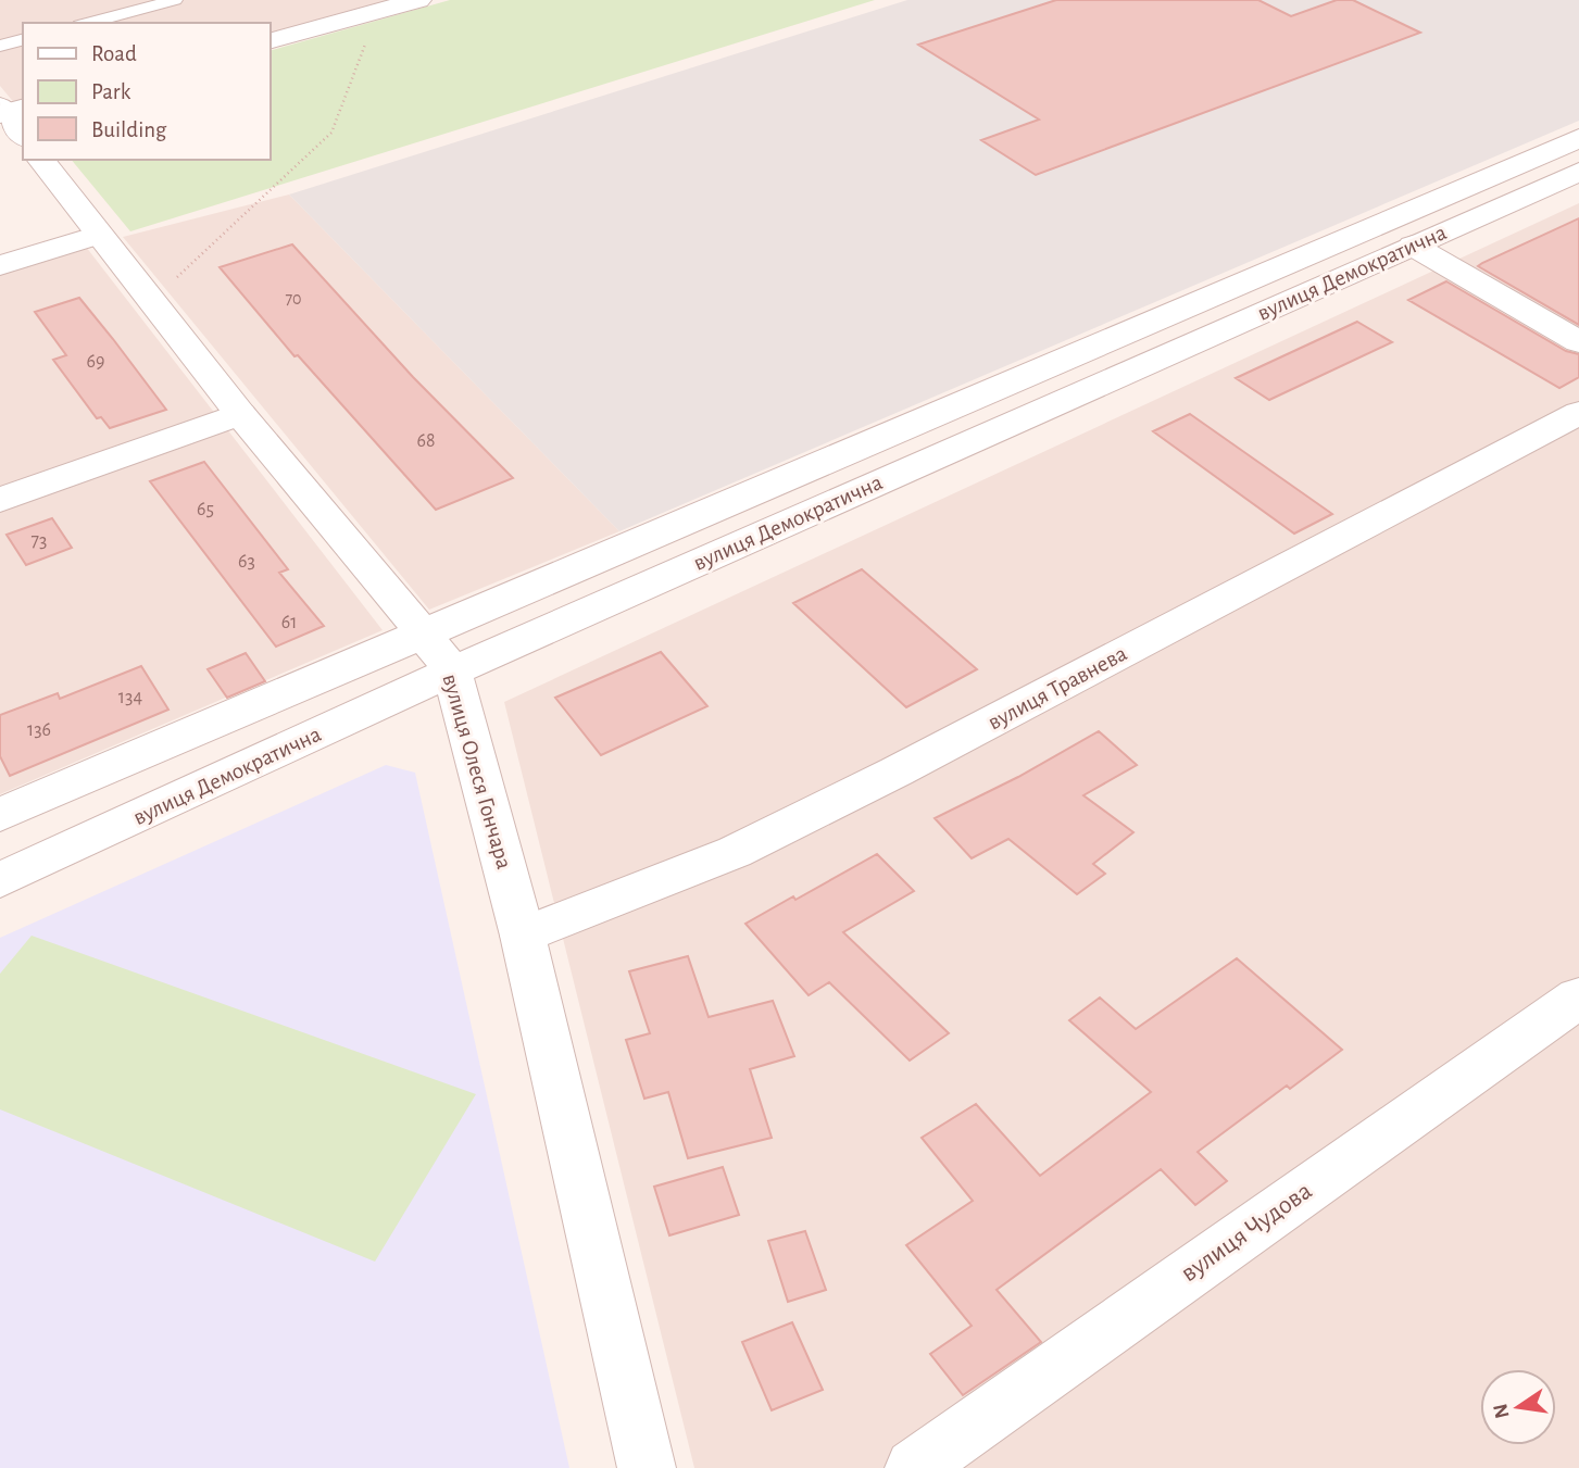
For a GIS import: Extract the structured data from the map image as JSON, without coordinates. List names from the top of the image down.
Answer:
{
  "streets": {
    "street": [
      "вулиця Демократична",
      "вулиця Травнева",
      "вулиця Олеся Гончара",
      "вулиця Чудова"
    ]
  },
  "crossings": [
    ["вулиця Демократична", "вулиця Олеся Гончара"],
    ["вулиця Травнева", "вулиця Олеся Гончара"]
  ],
  "house_numbers": [
    "70",
    "69",
    "68",
    "65",
    "73",
    "63",
    "61",
    "134",
    "136"
  ],
  "legend": ["Road", "Park", "Building"],
  "north": "left"
}
